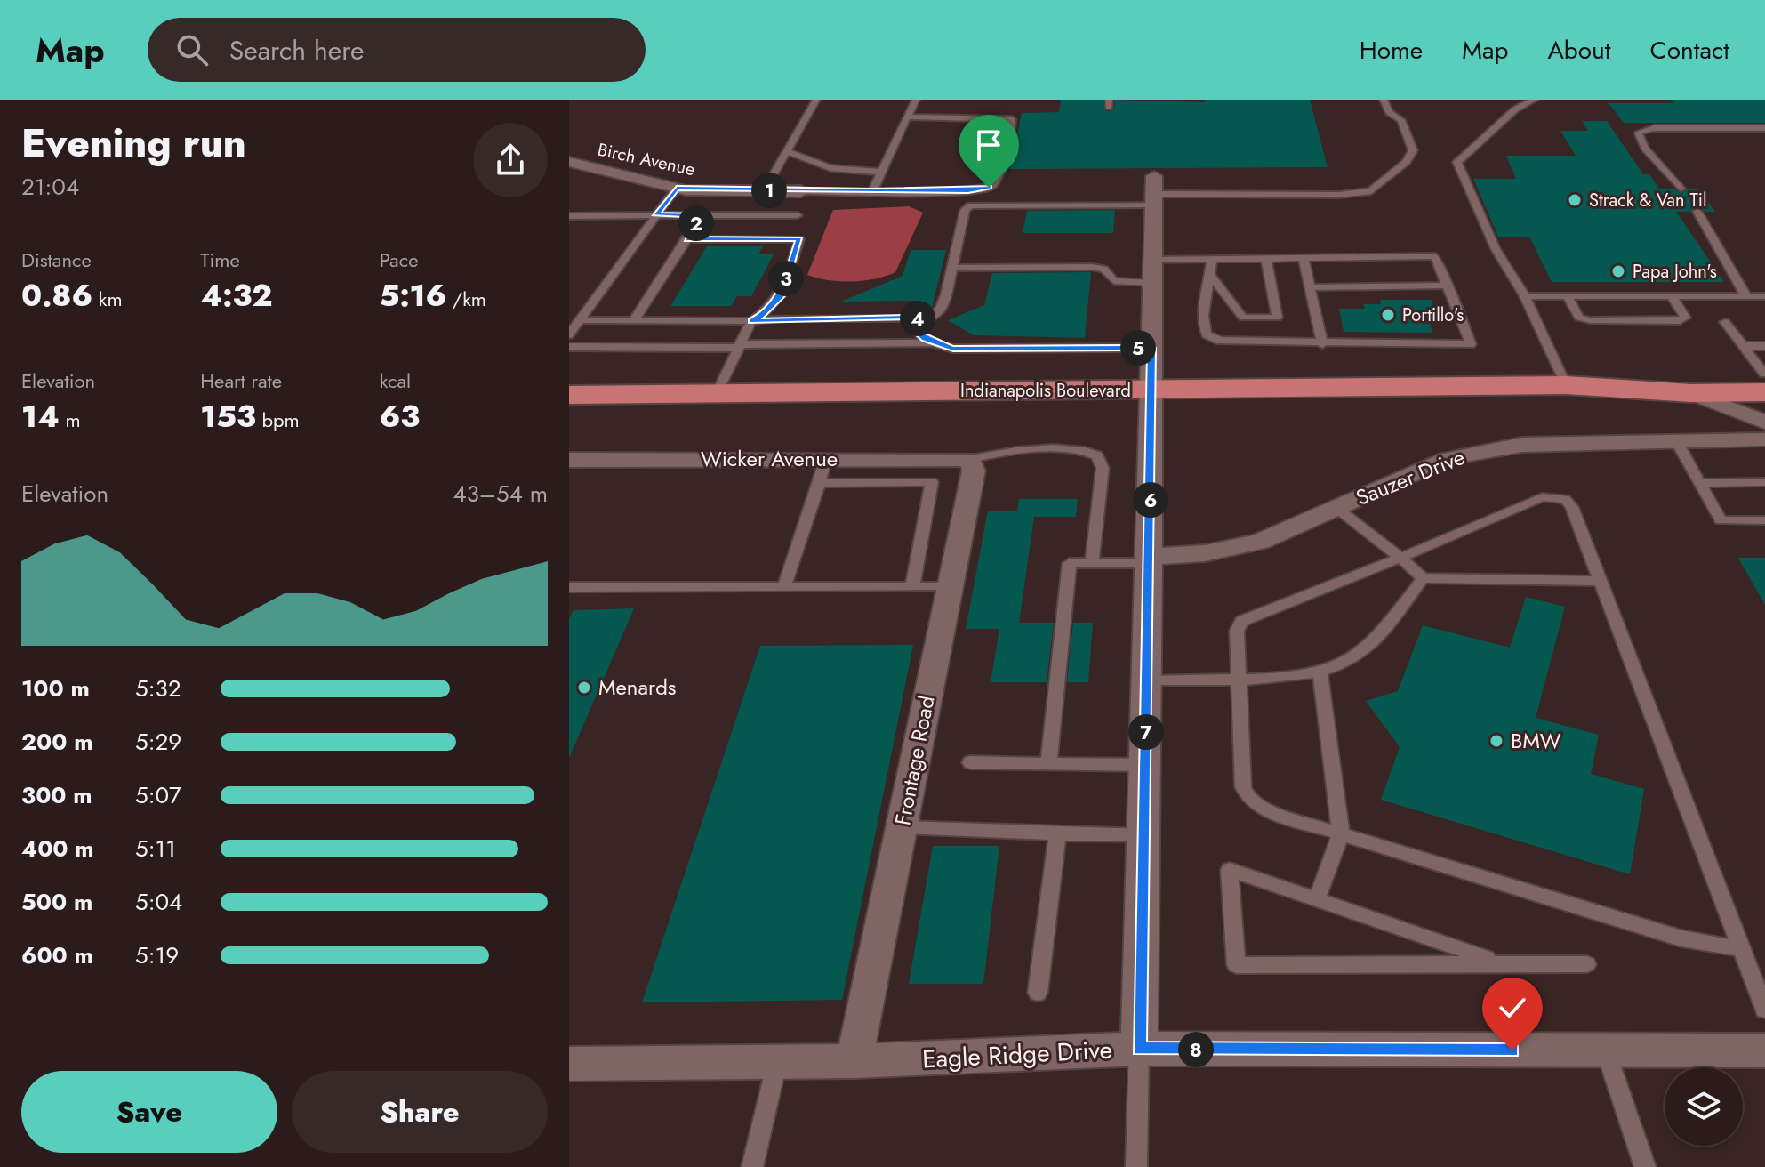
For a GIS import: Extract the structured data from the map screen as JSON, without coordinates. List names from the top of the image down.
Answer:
{
  "streets": {
    "highway": ["Indianapolis Boulevard"],
    "street": [
      "Birch Avenue",
      "Wicker Avenue",
      "Sauzer Drive",
      "Frontage Road",
      "Eagle Ridge Drive"
    ]
  },
  "crossings": [
    ["Wicker Avenue", "Frontage Road"],
    ["Frontage Road", "Eagle Ridge Drive"]
  ],
  "places": [
    "Strack & Van Til",
    "Papa John's",
    "Portillo's",
    "Menards",
    "BMW"
  ],
  "page": {
    "header": "Map",
    "search": "Search here",
    "nav": [
      "Home",
      "Map",
      "About",
      "Contact"
    ],
    "heading": ["Evening run", "21:04"],
    "pins": [
      "1",
      "2",
      "3",
      "4",
      "5",
      "6",
      "7",
      "8"
    ],
    "stats": [
      ["Distance", "0.86 km"],
      ["Time", "4:32"],
      ["Pace", "5:16 /km"],
      ["Elevation", "14 m"],
      ["Heart rate", "153 bpm"],
      ["kcal", "63"]
    ],
    "chart": ["Elevation", "43–54 m"],
    "list": [
      {
        "name": "100 m",
        "note": "5:32"
      },
      {
        "name": "200 m",
        "note": "5:29"
      },
      {
        "name": "300 m",
        "note": "5:07"
      },
      {
        "name": "400 m",
        "note": "5:11"
      },
      {
        "name": "500 m",
        "note": "5:04"
      },
      {
        "name": "600 m",
        "note": "5:19"
      }
    ],
    "buttons": ["Save", "Share"]
  }
}
